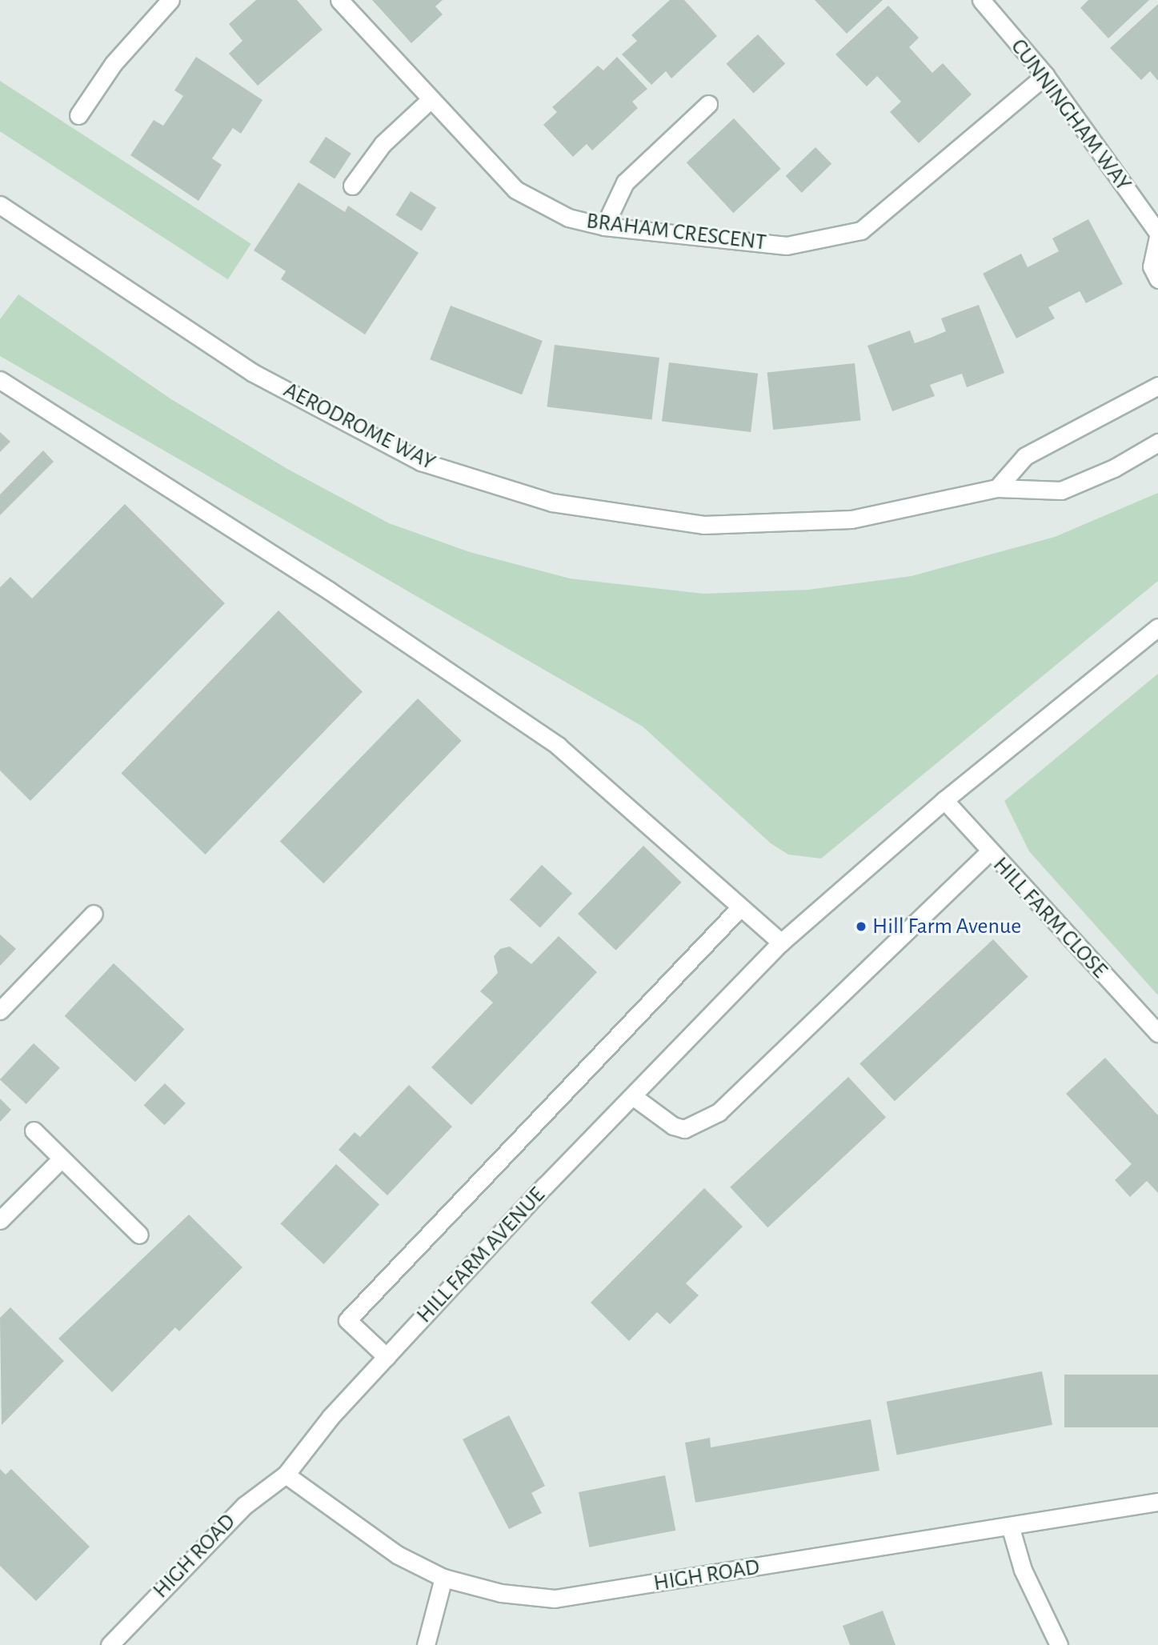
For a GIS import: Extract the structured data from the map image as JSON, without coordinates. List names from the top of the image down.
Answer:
{
  "streets": {
    "street": [
      "CUNNINGHAM WAY",
      "BRAHAM CRESCENT",
      "AERODROME WAY",
      "HILL FARM CLOSE",
      "HILL FARM AVENUE",
      "HIGH ROAD"
    ]
  },
  "crossings": [
    ["CUNNINGHAM WAY", "BRAHAM CRESCENT"],
    ["HILL FARM CLOSE", "HILL FARM AVENUE"],
    ["HILL FARM AVENUE", "HIGH ROAD"]
  ],
  "places": ["Hill Farm Avenue"]
}
